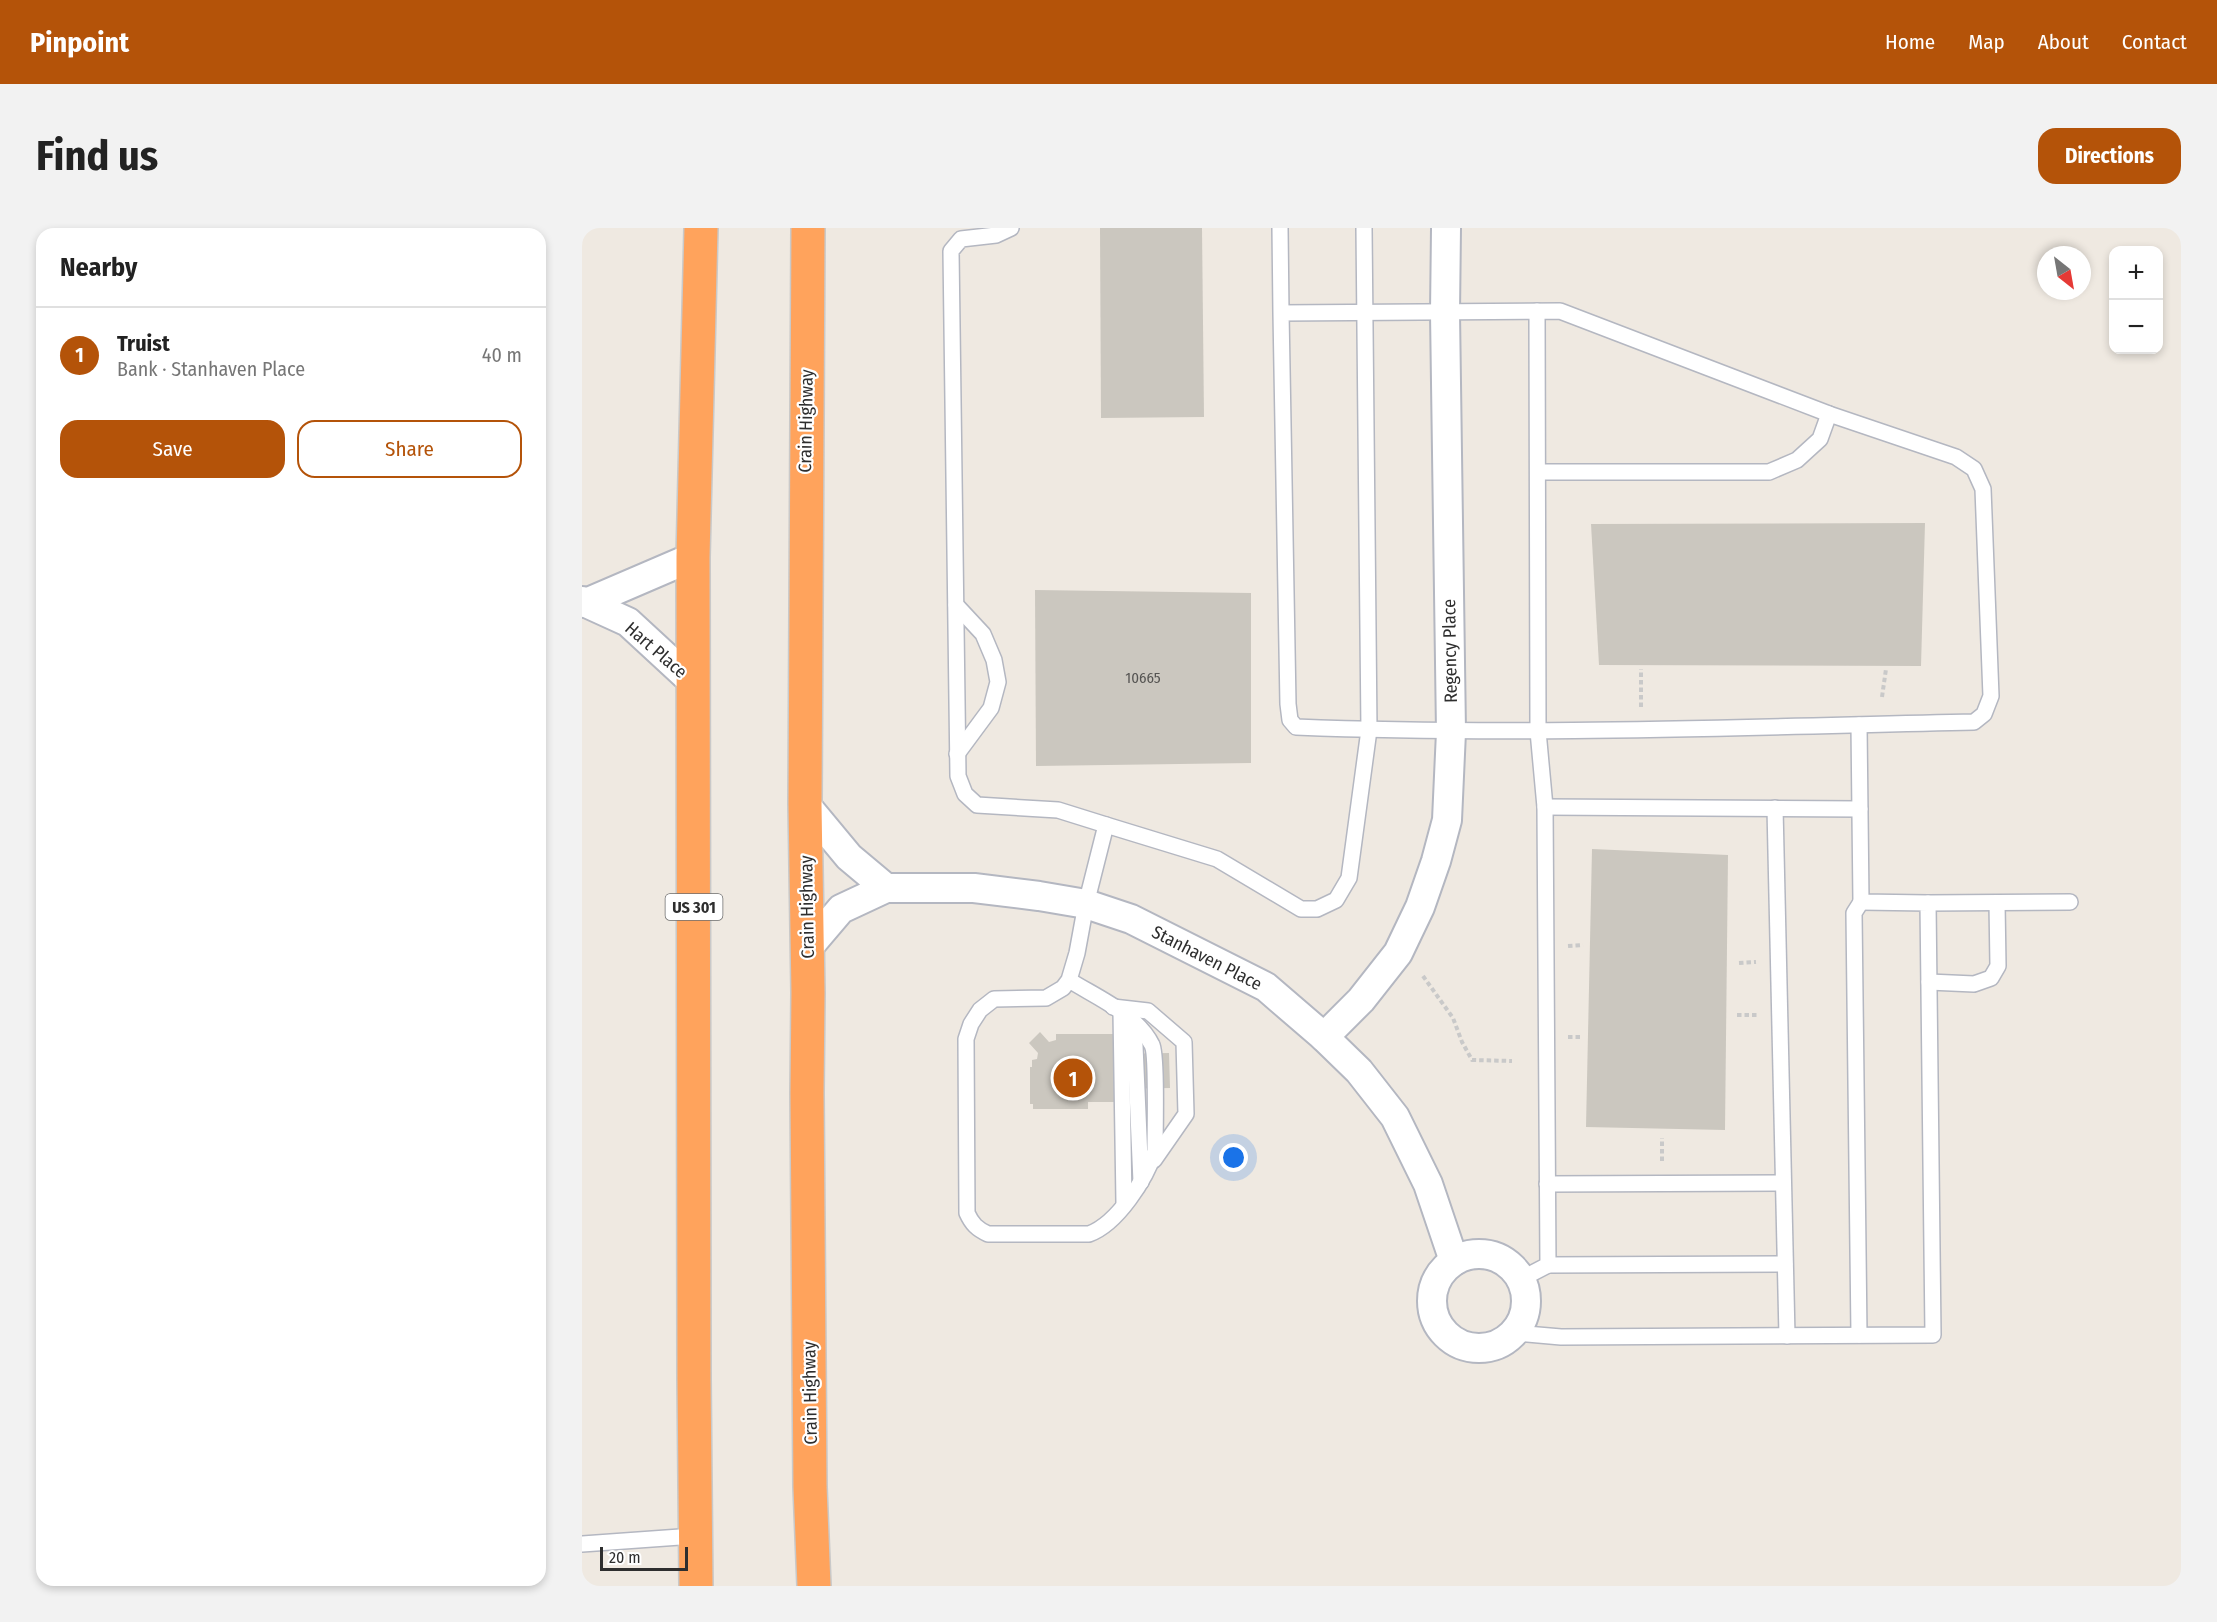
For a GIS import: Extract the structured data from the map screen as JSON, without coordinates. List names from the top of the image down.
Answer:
{
  "streets": {
    "highway": ["Crain Highway", "US 301"],
    "street": ["Hart Place", "Regency Place", "Stanhaven Place"]
  },
  "crossings": [
    ["Crain Highway", "Stanhaven Place"],
    ["Hart Place", "US 301"],
    ["Regency Place", "Stanhaven Place"]
  ],
  "house_numbers": ["10665"],
  "scale_bar": "20 m",
  "north": "bottom right",
  "page": {
    "header": "Pinpoint",
    "nav": [
      "Home",
      "Map",
      "About",
      "Contact"
    ],
    "buttons": [
      "Directions",
      ["Save", "Share"]
    ],
    "title": "Find us",
    "heading": "Nearby",
    "map_buttons": ["+", "−"],
    "list": [
      {
        "mark": "1",
        "name": "Truist",
        "note": "Bank · Stanhaven Place",
        "value": "40 m"
      }
    ],
    "pins": "1",
    "scale": "20 m"
  }
}
